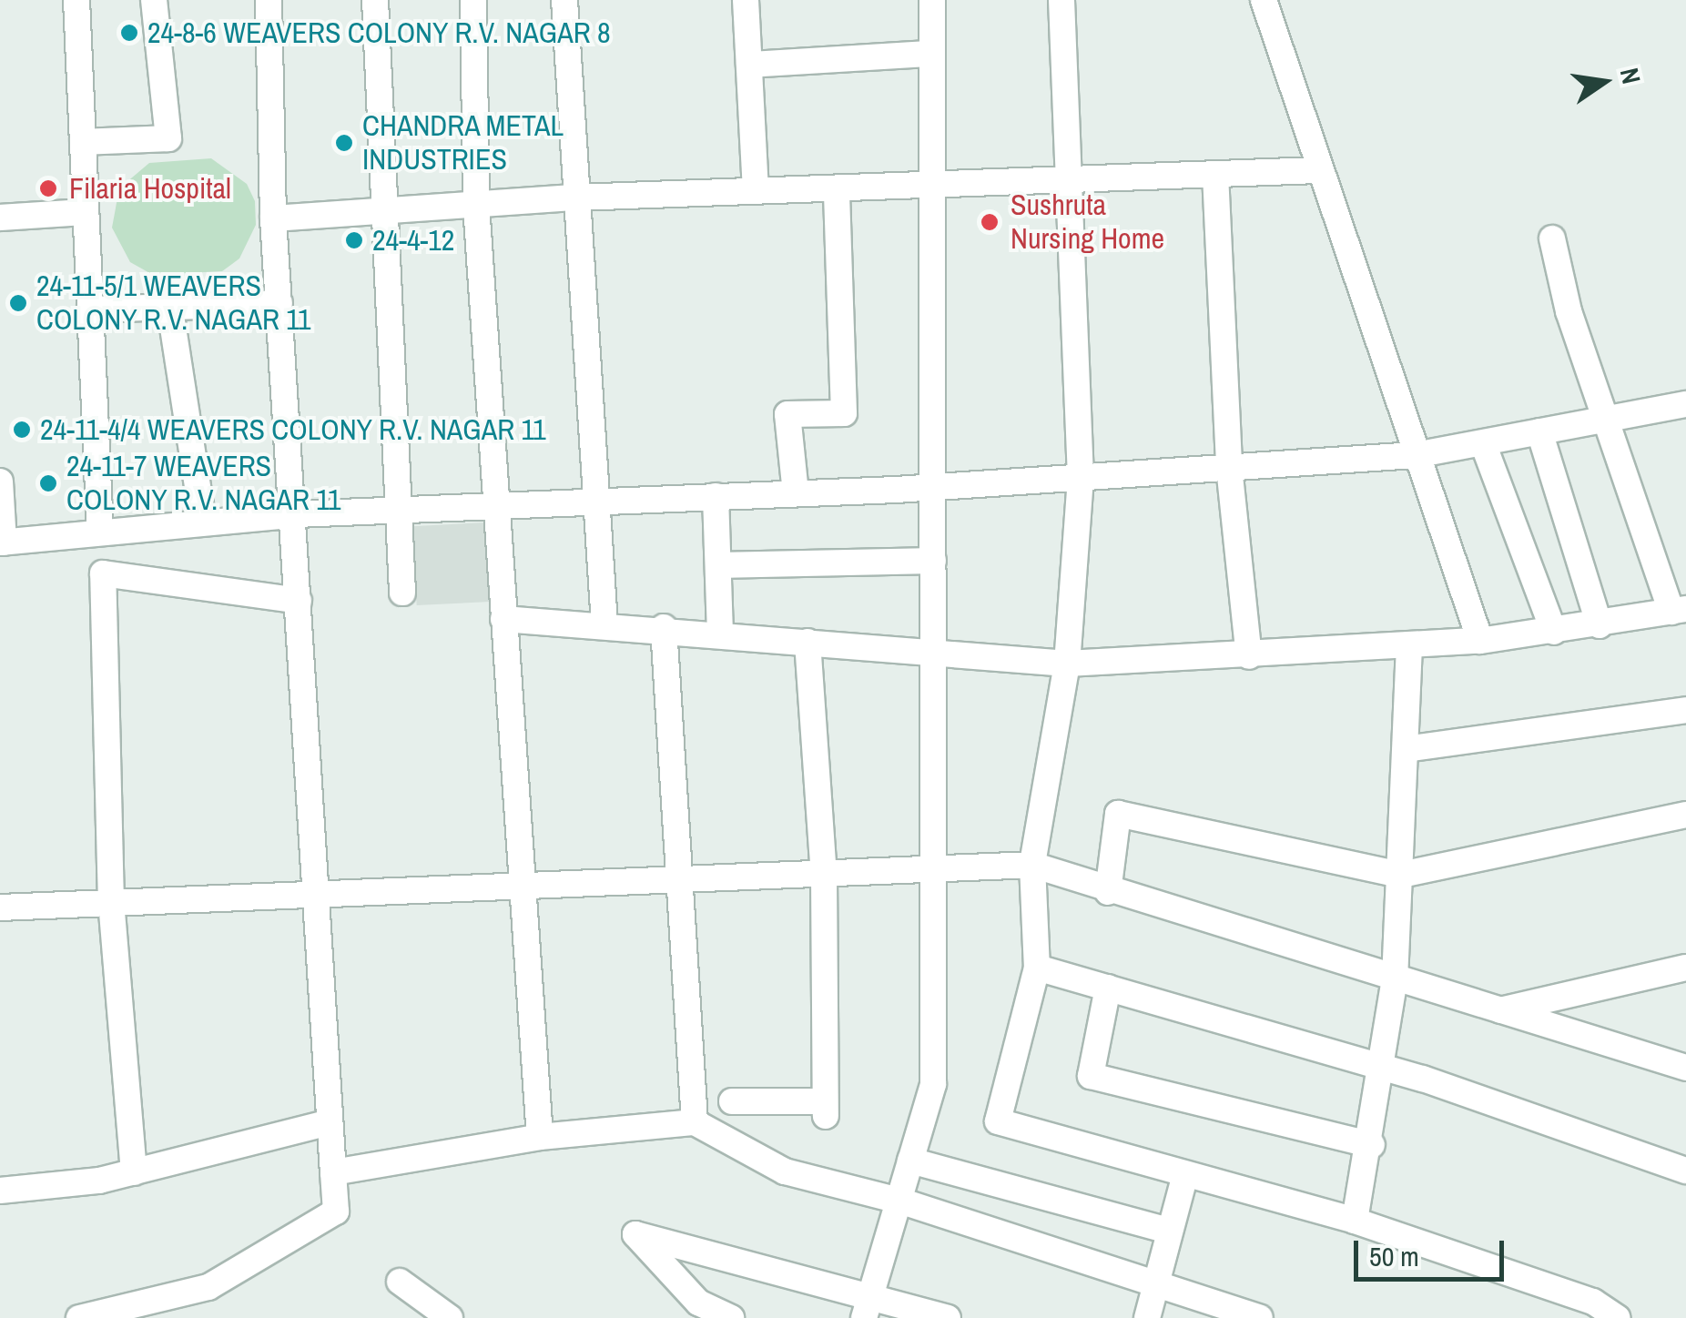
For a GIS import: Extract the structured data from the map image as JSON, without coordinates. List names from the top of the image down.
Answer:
{
  "places": [
    "24-8-6 WEAVERS COLONY R.V. NAGAR 8",
    "CHANDRA METAL INDUSTRIES",
    "Filaria Hospital",
    "Sushruta Nursing Home",
    "24-4-12",
    "24-11-5/1 WEAVERS COLONY R.V. NAGAR 11",
    "24-11-4/4 WEAVERS COLONY R.V. NAGAR 11",
    "24-11-7 WEAVERS COLONY R.V. NAGAR 11"
  ],
  "scale_bar": "50 m",
  "north": "right"
}
